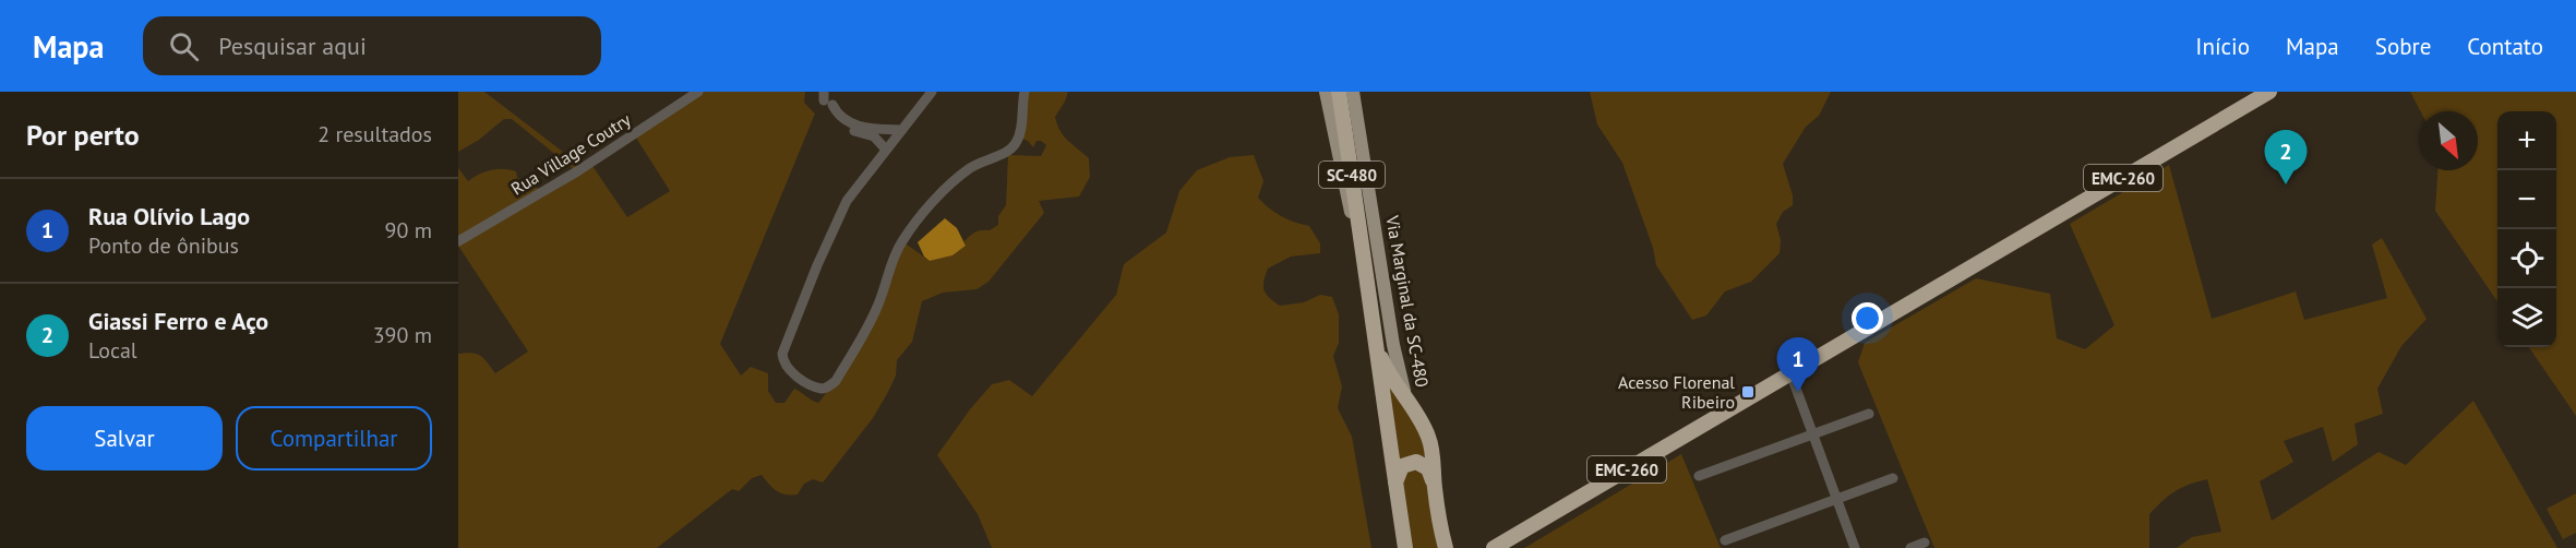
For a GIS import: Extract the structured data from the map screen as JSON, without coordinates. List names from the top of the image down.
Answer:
{
  "streets": {
    "highway": ["SC-480", "EMC-260"],
    "main road": ["Via Marginal da SC-480"],
    "street": ["Rua Village Coutry"]
  },
  "crossings": [
    ["SC-480", "Via Marginal da SC-480"]
  ],
  "places": {
    "transit": ["Acesso Florenal Ribeiro"]
  },
  "north": "bottom right",
  "page": {
    "header": "Mapa",
    "search": "Pesquisar aqui",
    "nav": [
      "Início",
      "Mapa",
      "Sobre",
      "Contato"
    ],
    "heading": ["Por perto", "2 resultados"],
    "map_buttons": ["+", "−"],
    "pins": ["2", "1"],
    "list": [
      {
        "mark": "1",
        "name": "Rua Olívio Lago",
        "note": "Ponto de ônibus",
        "value": "90 m"
      },
      {
        "mark": "2",
        "name": "Giassi Ferro e Aço",
        "note": "Local",
        "value": "390 m"
      }
    ],
    "buttons": ["Salvar", "Compartilhar"]
  }
}
